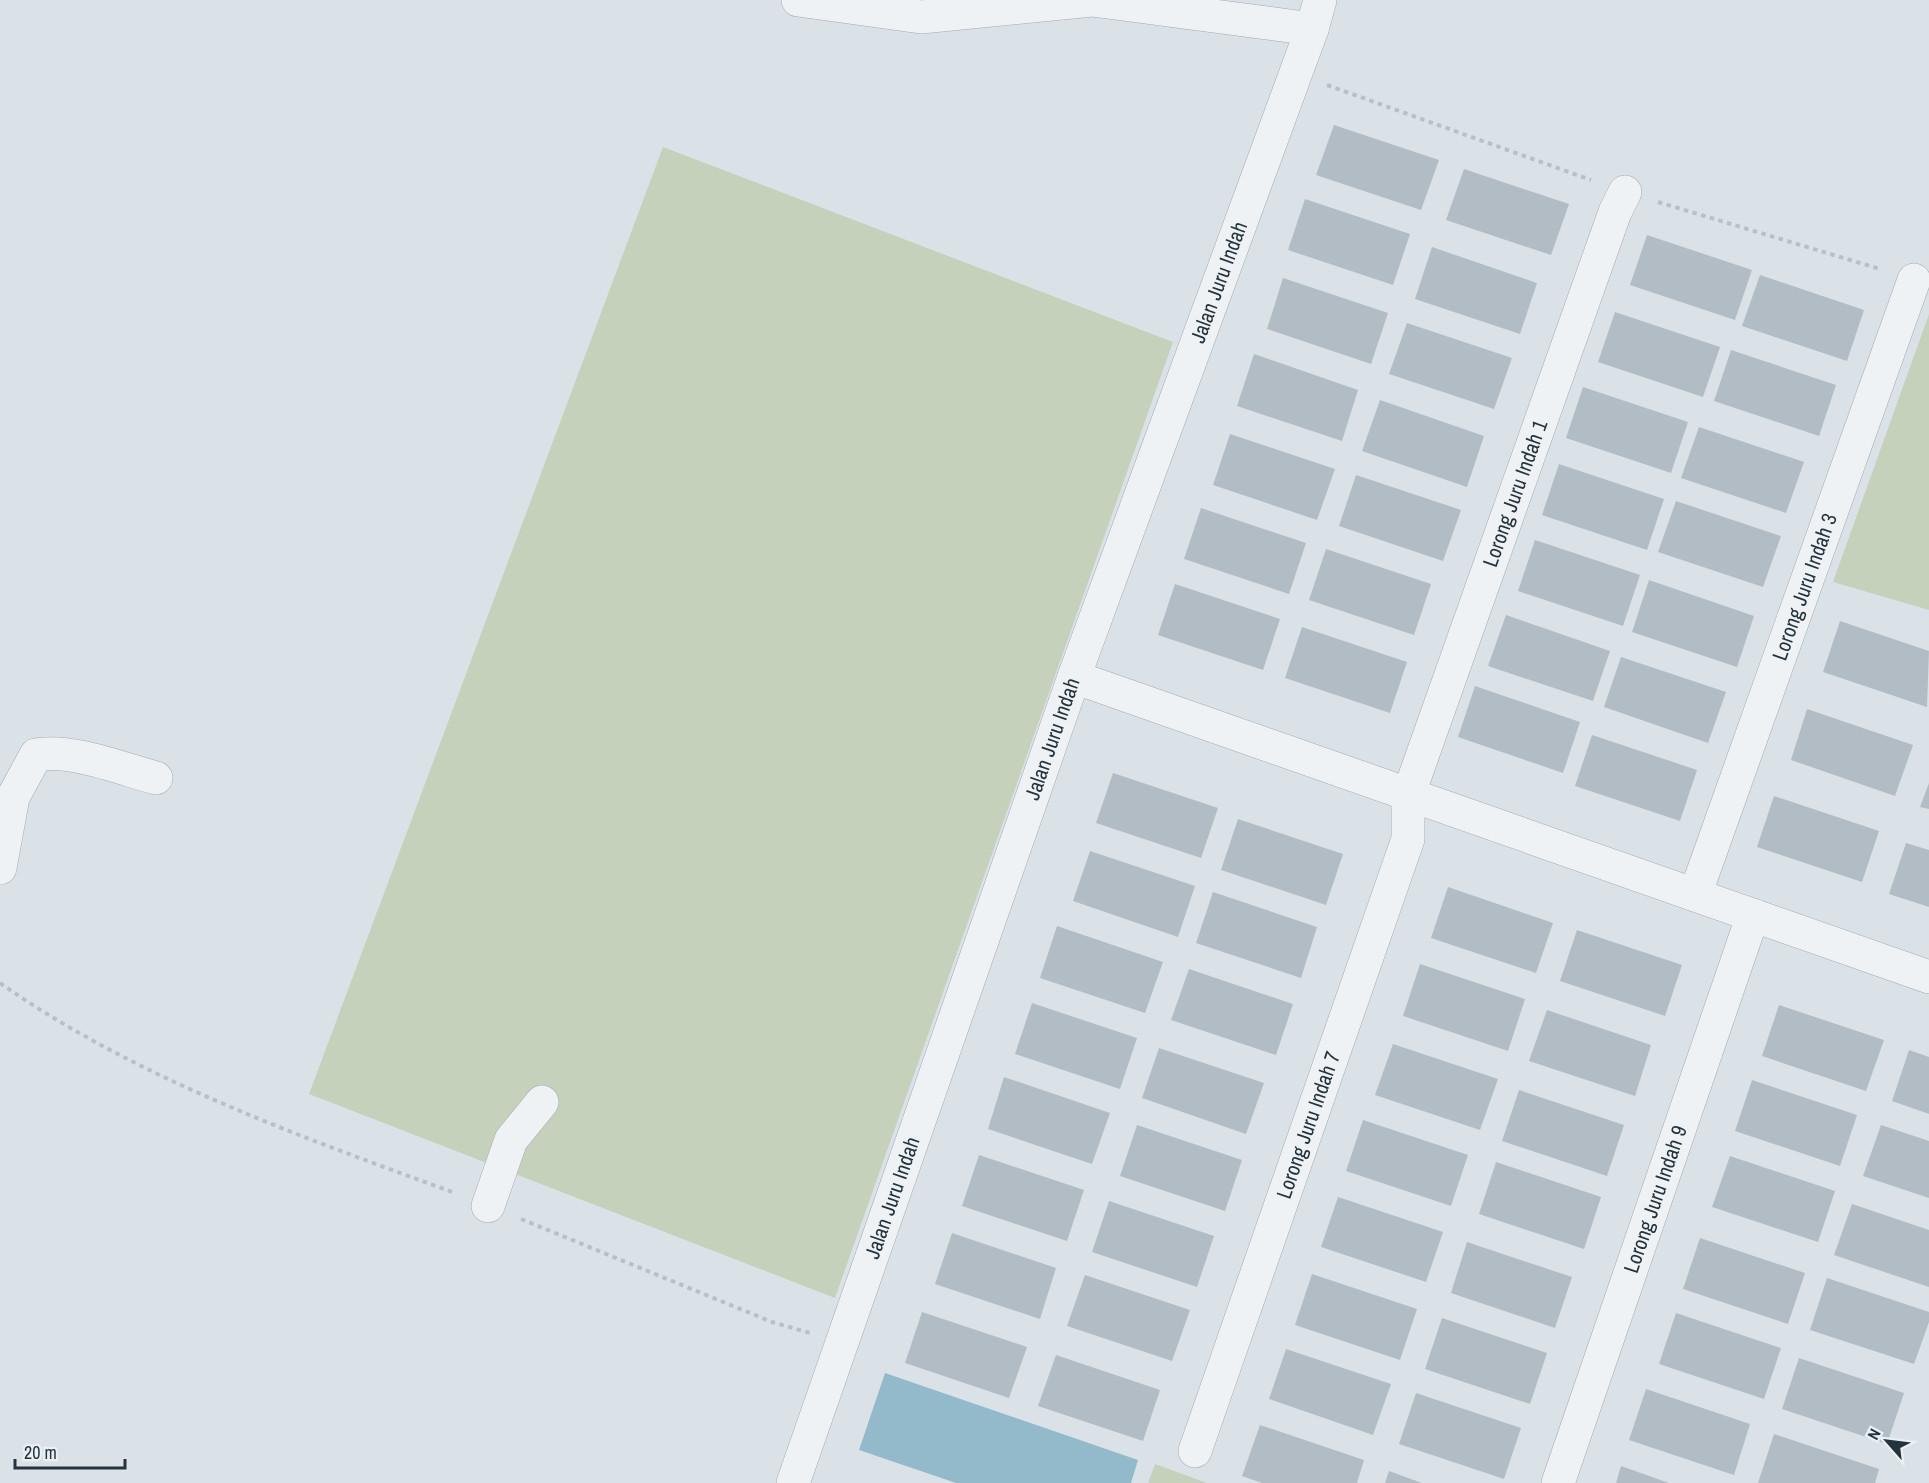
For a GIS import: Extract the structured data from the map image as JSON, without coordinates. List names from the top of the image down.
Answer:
{
  "streets": {
    "street": [
      "Jalan Juru Indah",
      "Lorong Juru Indah 1",
      "Lorong Juru Indah 3",
      "Lorong Juru Indah 7",
      "Lorong Juru Indah 9"
    ]
  },
  "crossings": [
    ["Lorong Juru Indah 1", "Lorong Juru Indah 7"]
  ],
  "scale_bar": "20 m",
  "north": "top left"
}
